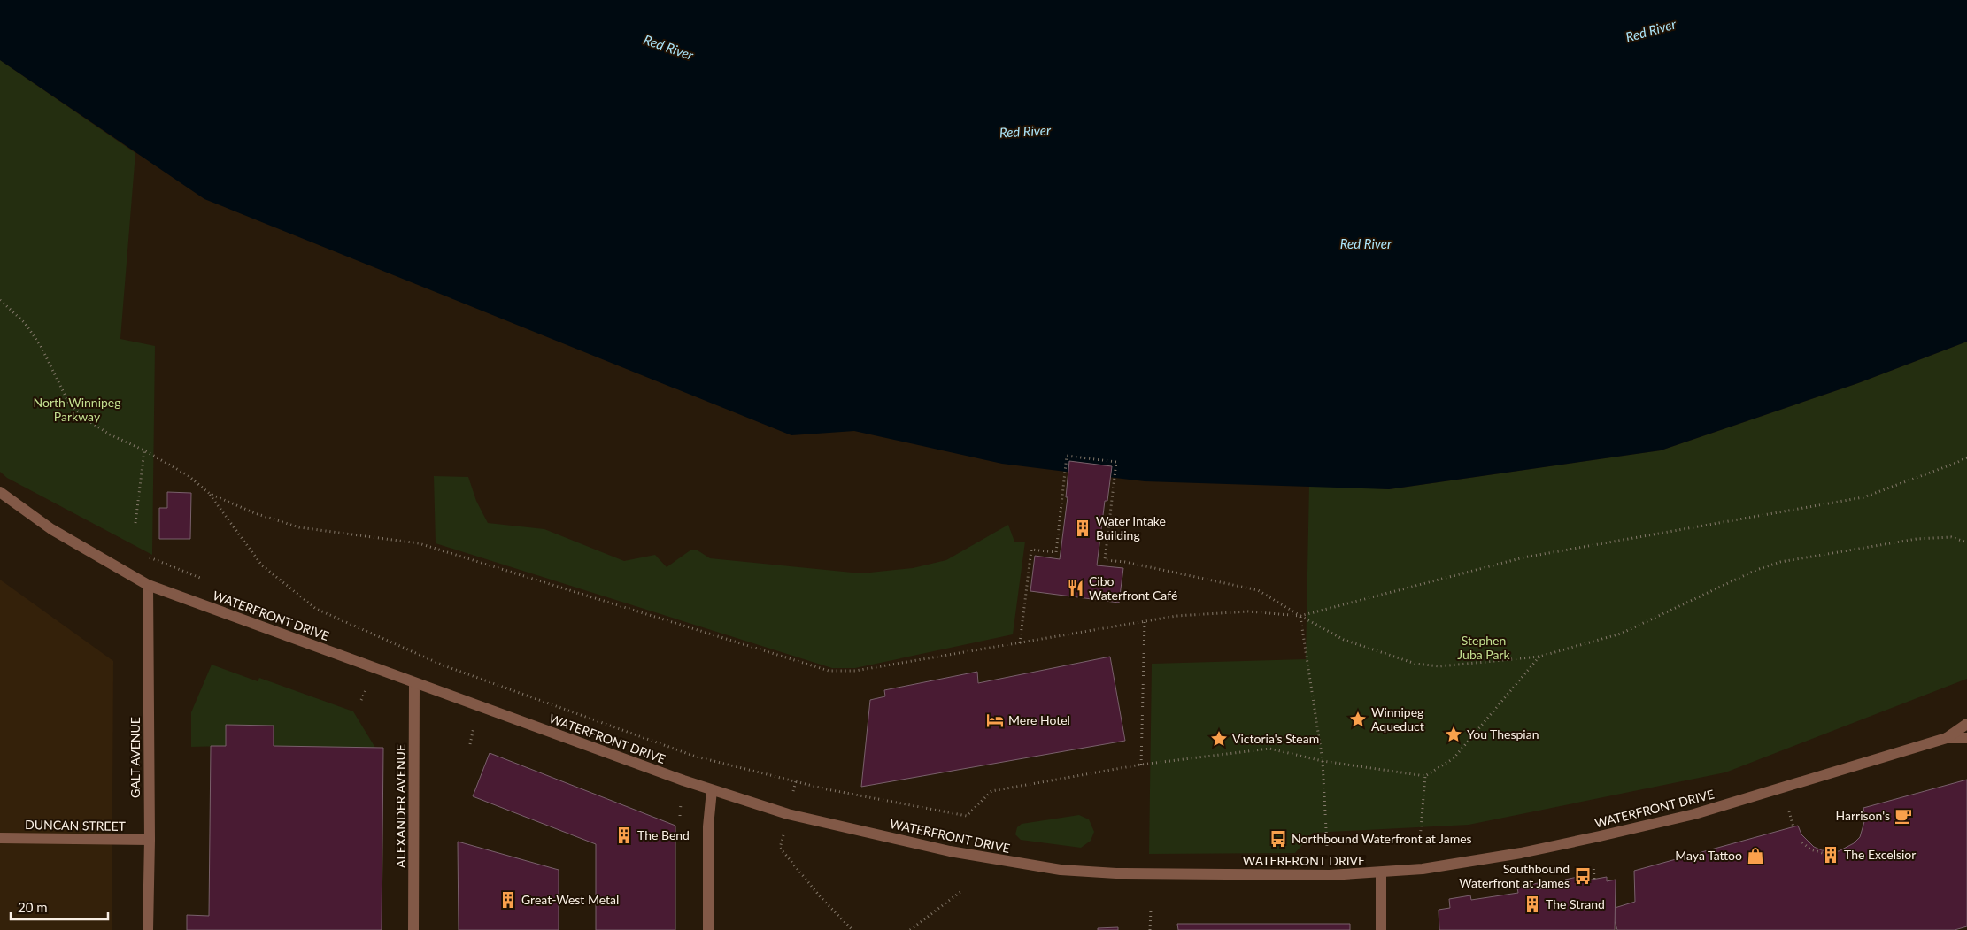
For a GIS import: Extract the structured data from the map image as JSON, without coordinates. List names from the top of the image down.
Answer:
{
  "streets": {
    "street": [
      "WATERFRONT DRIVE",
      "GALT AVENUE",
      "ALEXANDER AVENUE",
      "DUNCAN STREET"
    ]
  },
  "crossings": [
    ["WATERFRONT DRIVE", "GALT AVENUE"],
    ["WATERFRONT DRIVE", "ALEXANDER AVENUE"],
    ["GALT AVENUE", "DUNCAN STREET"]
  ],
  "water": ["Red River"],
  "parks": ["North Winnipeg Parkway", "Stephen Juba Park"],
  "places": {
    "building": [
      "Water Intake Building",
      "The Bend",
      "The Excelsior",
      "Great-West Metal",
      "The Strand"
    ],
    "restaurant": ["Cibo Waterfront Café"],
    "place": ["Winnipeg Aqueduct", "You Thespian", "Victoria's Steam"],
    "hotel": ["Mere Hotel"],
    "cafe": ["Harrison's"],
    "bus stop": ["Northbound Waterfront at James", "Southbound Waterfront at James"],
    "shop": ["Maya Tattoo"]
  },
  "scale_bar": "20 m"
}
